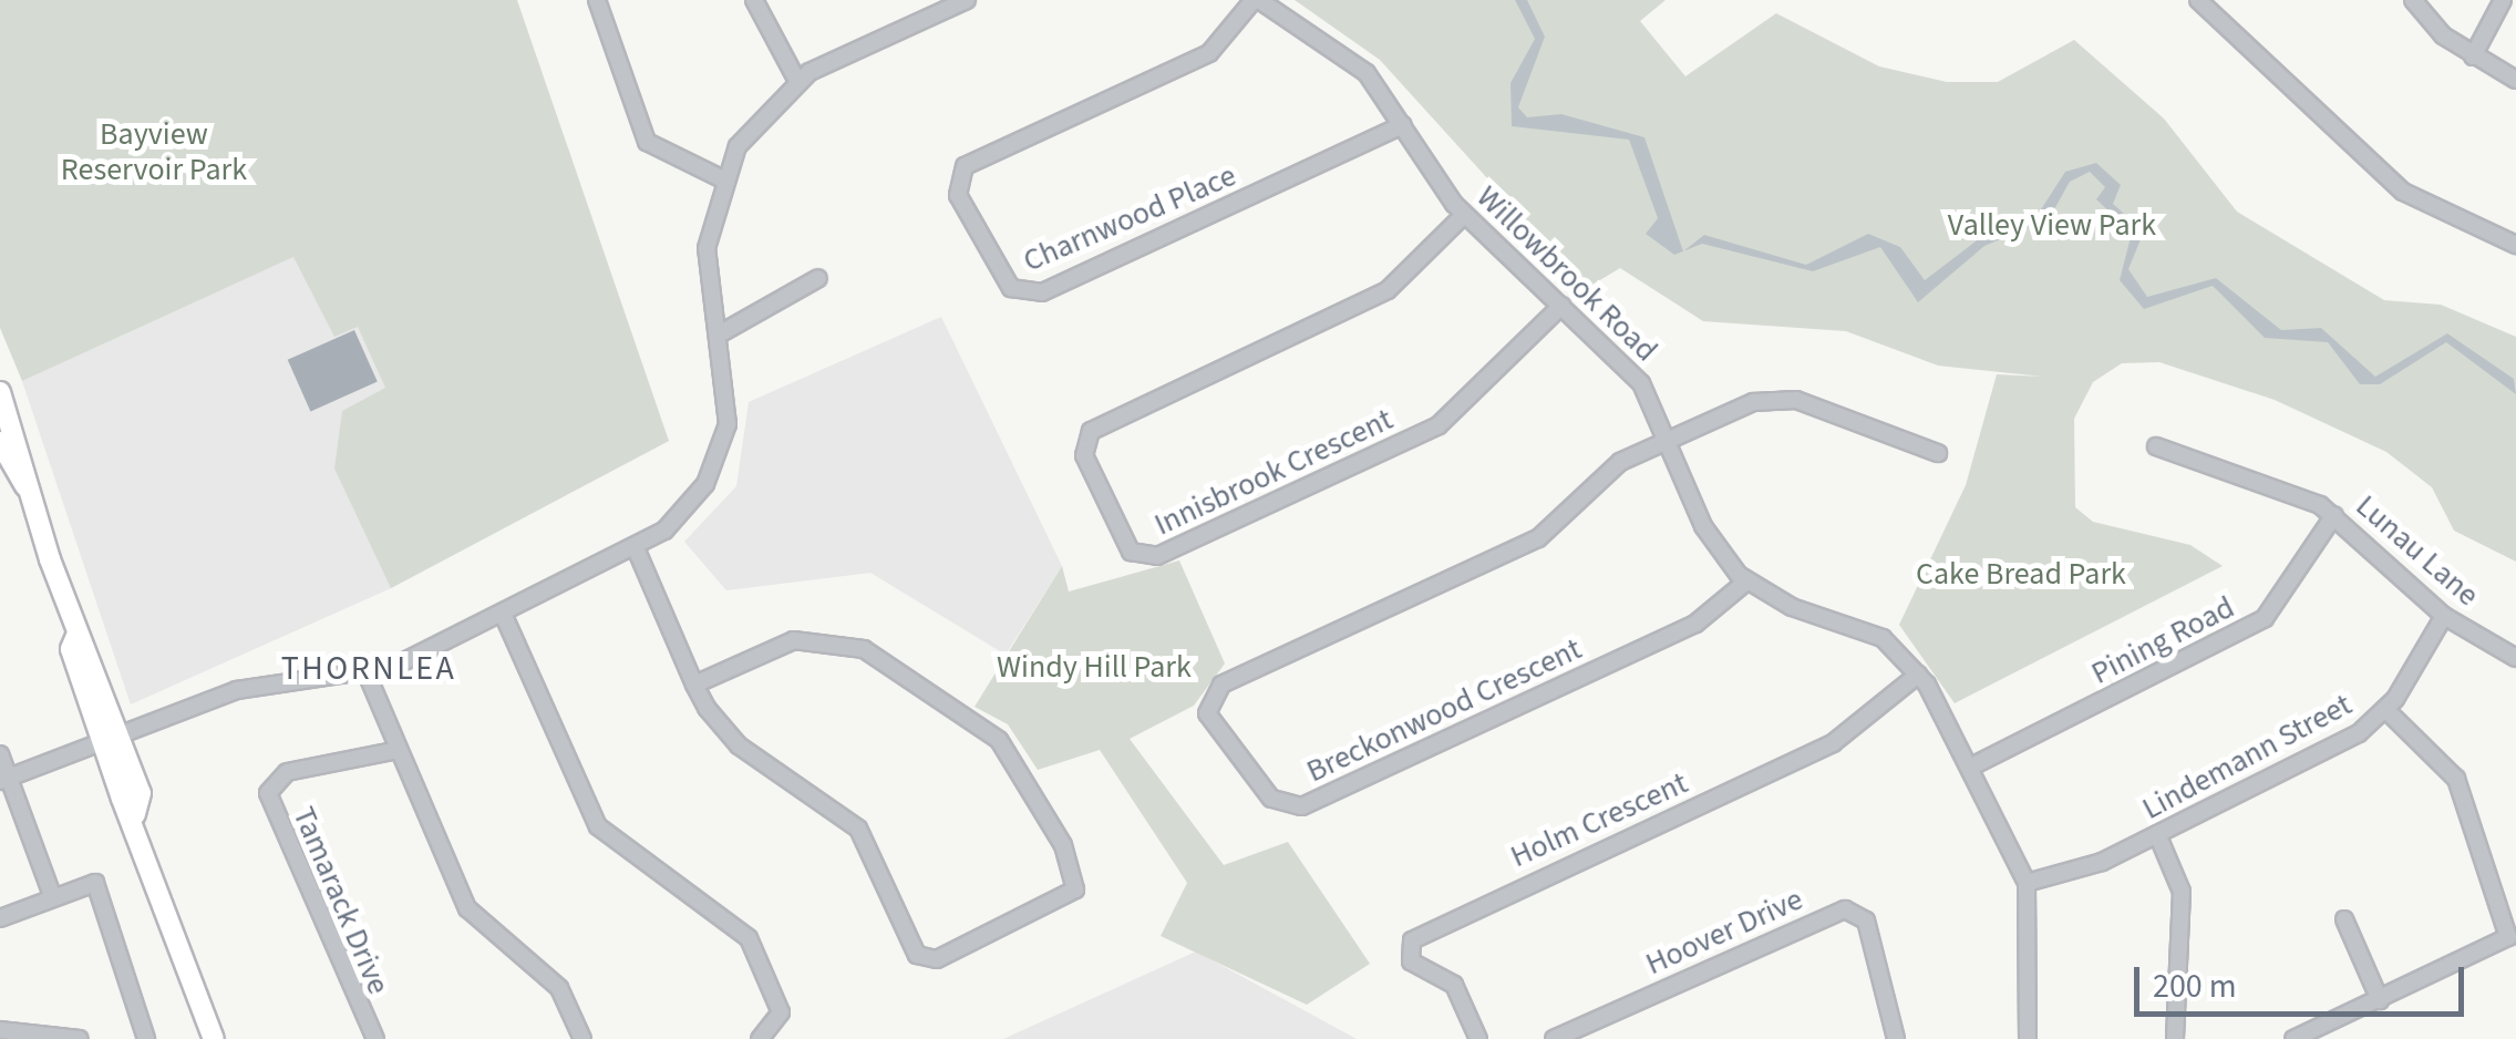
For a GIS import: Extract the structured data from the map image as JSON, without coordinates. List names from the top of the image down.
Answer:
{
  "streets": {
    "street": [
      "Charnwood Place",
      "Willowbrook Road",
      "Innisbrook Crescent",
      "Lunau Lane",
      "Pining Road",
      "Breckonwood Crescent",
      "Lindemann Street",
      "Holm Crescent",
      "Tamarack Drive",
      "Hoover Drive"
    ]
  },
  "crossings": [
    ["Charnwood Place", "Willowbrook Road"],
    ["Willowbrook Road", "Innisbrook Crescent"],
    ["Willowbrook Road", "Pining Road"],
    ["Willowbrook Road", "Breckonwood Crescent"],
    ["Willowbrook Road", "Lindemann Street"],
    ["Willowbrook Road", "Holm Crescent"],
    ["Lunau Lane", "Pining Road"],
    ["Lunau Lane", "Lindemann Street"]
  ],
  "districts": ["THORNLEA"],
  "parks": [
    "Bayview Reservoir Park",
    "Valley View Park",
    "Cake Bread Park",
    "Windy Hill Park"
  ],
  "scale_bar": "200 m"
}
